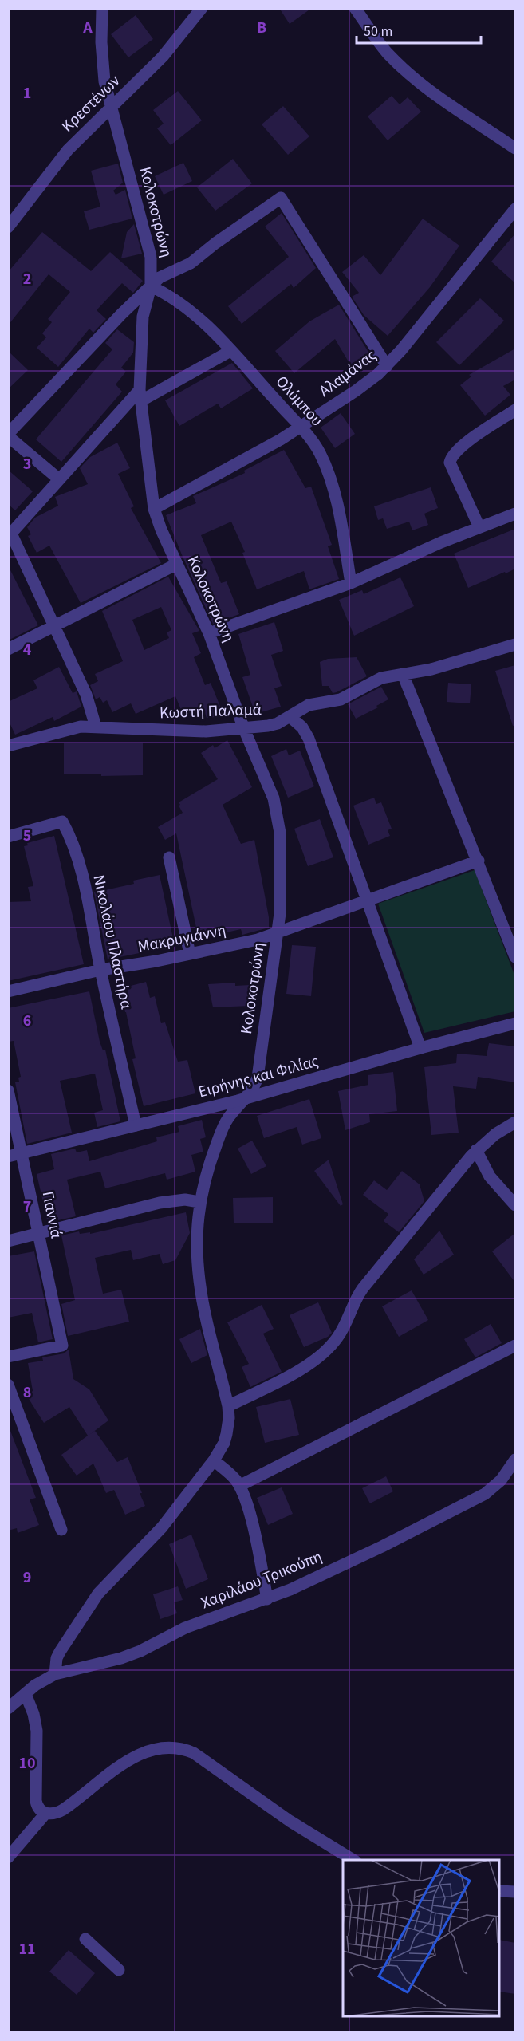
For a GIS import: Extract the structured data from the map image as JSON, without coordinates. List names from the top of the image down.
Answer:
{
  "streets": {
    "street": [
      "Κρεστένων",
      "Κολοκοτρώνη",
      "Αλαμάνας",
      "Ολύμπου",
      "Κωστή Παλαμά",
      "Μακρυγιάννη",
      "Νικολάου Πλαστήρα",
      "Ειρήνης και Φιλίας",
      "Γιαννιά",
      "Χαριλάου Τρικούπη"
    ]
  },
  "crossings": [
    ["Κρεστένων", "Κολοκοτρώνη"],
    ["Κολοκοτρώνη", "Αλαμάνας"],
    ["Κολοκοτρώνη", "Ολύμπου"],
    ["Κολοκοτρώνη", "Κωστή Παλαμά"],
    ["Κολοκοτρώνη", "Μακρυγιάννη"],
    ["Κολοκοτρώνη", "Ειρήνης και Φιλίας"],
    ["Κολοκοτρώνη", "Χαριλάου Τρικούπη"],
    ["Αλαμάνας", "Ολύμπου"],
    ["Μακρυγιάννη", "Νικολάου Πλαστήρα"],
    ["Νικολάου Πλαστήρα", "Ειρήνης και Φιλίας"],
    ["Ειρήνης και Φιλίας", "Γιαννιά"]
  ],
  "scale_bar": "50 m",
  "grid": {
    "columns": ["A", "B"],
    "rows": [
      "1",
      "2",
      "3",
      "4",
      "5",
      "6",
      "7",
      "8",
      "9",
      "10",
      "11"
    ]
  }
}
